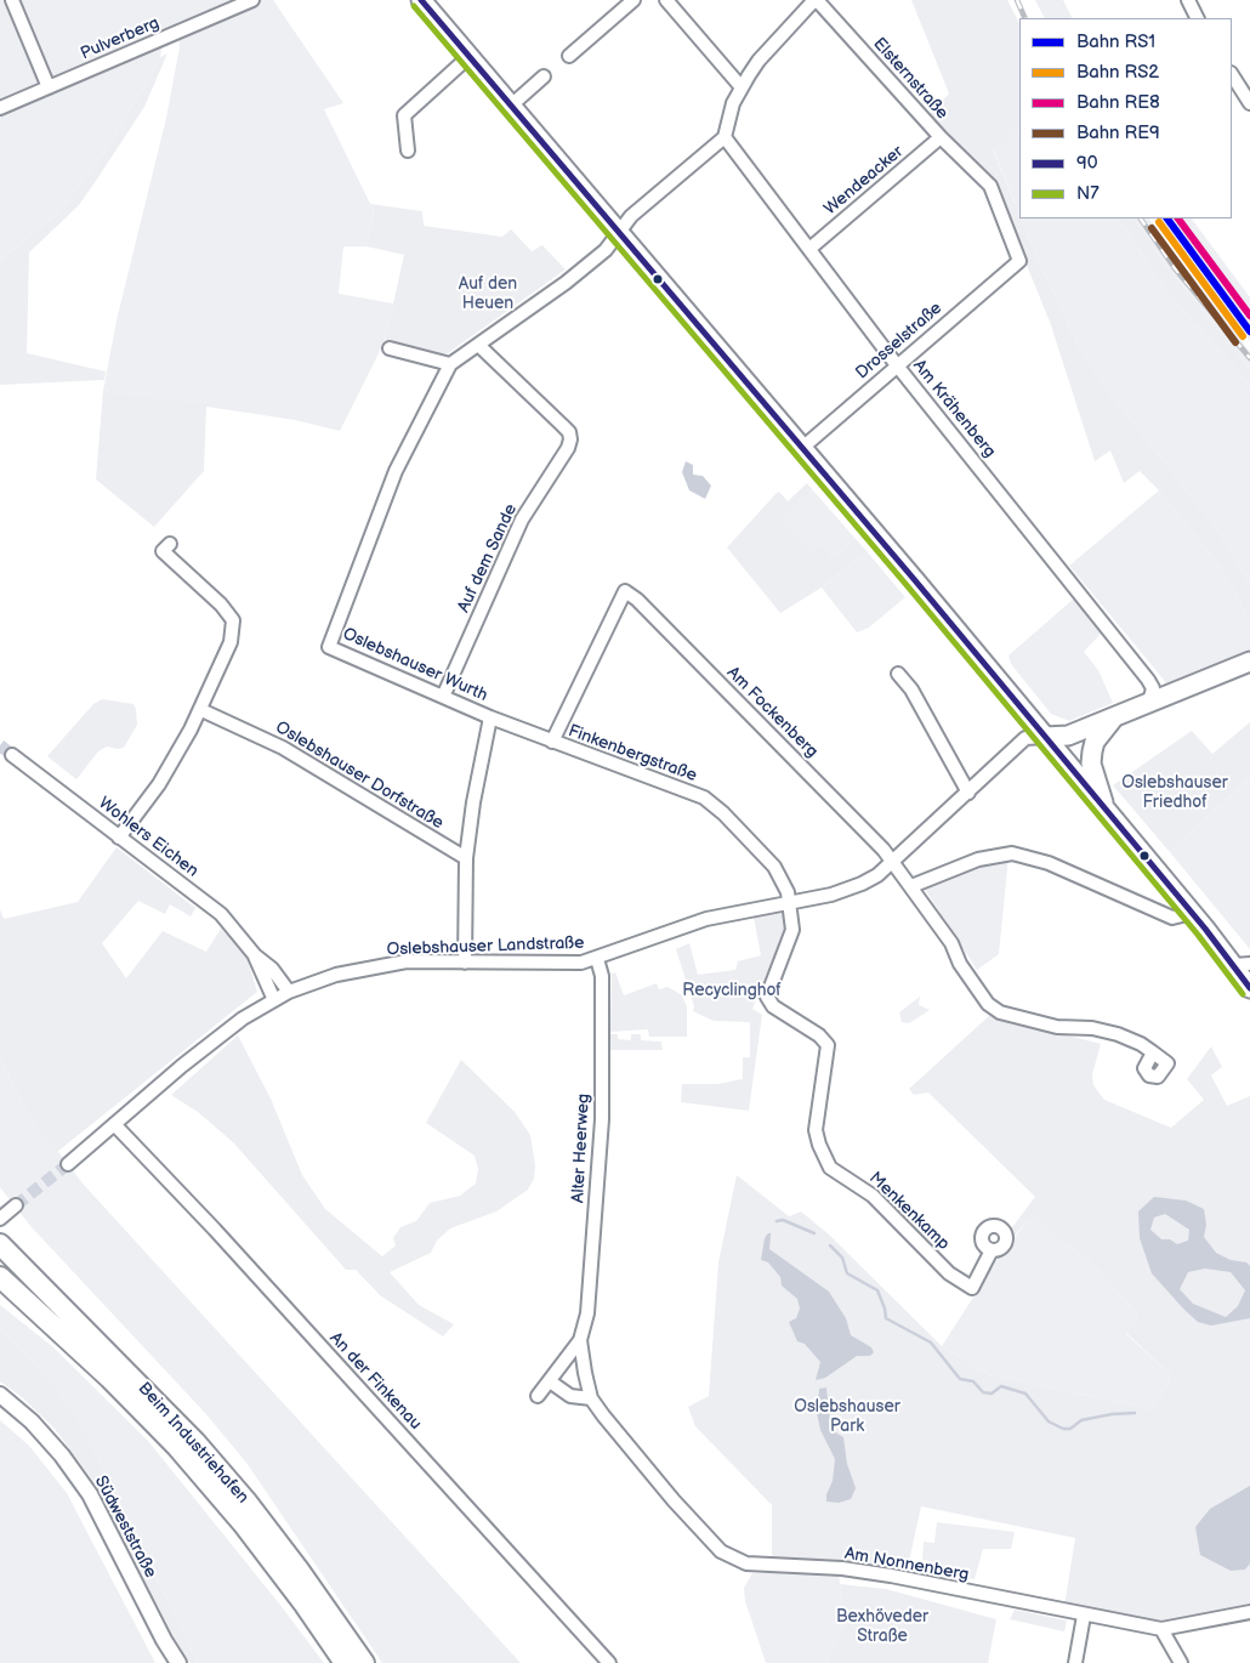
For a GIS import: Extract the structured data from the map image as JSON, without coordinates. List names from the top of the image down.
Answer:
{
  "streets": {
    "main road": ["Beim Industriehafen"],
    "street": [
      "Pulverberg",
      "Elsternstraße",
      "Wendeacker",
      "Drosselstraße",
      "Am Krähenberg",
      "Auf dem Sande",
      "Oslebshauser Wurth",
      "Am Fockenberg",
      "Finkenbergstraße",
      "Oslebshauser Dorfstraße",
      "Wohlers Eichen",
      "Oslebshauser Landstraße",
      "Alter Heerweg",
      "Menkenkamp",
      "An der Finkenau",
      "Südweststraße",
      "Am Nonnenberg"
    ]
  },
  "crossings": [
    ["Elsternstraße", "Wendeacker"],
    ["Elsternstraße", "Drosselstraße"],
    ["Wendeacker", "Am Krähenberg"],
    ["Drosselstraße", "Am Krähenberg"],
    ["Auf dem Sande", "Oslebshauser Wurth"],
    ["Oslebshauser Wurth", "Finkenbergstraße"],
    ["Oslebshauser Wurth", "Oslebshauser Dorfstraße"],
    ["Oslebshauser Wurth", "Oslebshauser Landstraße"],
    ["Am Fockenberg", "Finkenbergstraße"],
    ["Am Fockenberg", "Oslebshauser Landstraße"],
    ["Finkenbergstraße", "Oslebshauser Landstraße"],
    ["Finkenbergstraße", "Menkenkamp"],
    ["Wohlers Eichen", "Oslebshauser Landstraße"],
    ["Oslebshauser Landstraße", "Alter Heerweg"],
    ["Oslebshauser Landstraße", "Menkenkamp"],
    ["Oslebshauser Landstraße", "An der Finkenau"],
    ["Alter Heerweg", "Am Nonnenberg"]
  ],
  "parks": [
    "Auf den Heuen",
    "Oslebshauser Friedhof",
    "Recyclinghof",
    "Oslebshauser Park",
    "Bexhöveder Straße"
  ],
  "lines": [
    "transit line 90",
    "transit line N7",
    "rail line RS1",
    "rail line RE8",
    "rail line RS2",
    "rail line RE9"
  ],
  "legend": [
    "Bahn RS1",
    "Bahn RS2",
    "Bahn RE8",
    "Bahn RE9",
    "90",
    "N7"
  ]
}
